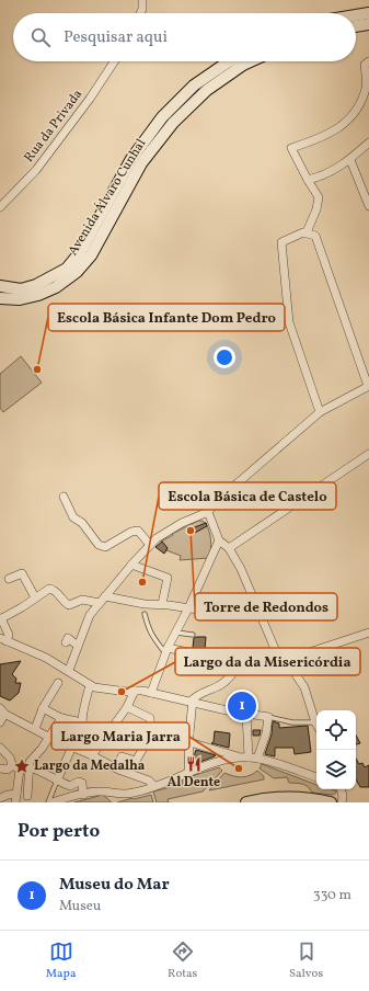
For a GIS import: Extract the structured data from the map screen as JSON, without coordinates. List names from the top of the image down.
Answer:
{
  "streets": {
    "main road": ["Avenida Álvaro Cunhal"],
    "street": ["Rua da Privada"]
  },
  "places": {
    "other": [
      "Escola Básica Infante Dom Pedro",
      "Torre de Redondos",
      "Escola Básica de Castelo",
      "Largo da da Misericórdia",
      "Largo Maria Jarra"
    ],
    "restaurant": ["Al Dente"],
    "place": ["Largo da Medalha"]
  },
  "page": {
    "search": "Pesquisar aqui",
    "pins": "1",
    "heading": "Por perto",
    "list": [
      {
        "mark": "1",
        "name": "Museu do Mar",
        "note": "Museu",
        "value": "330 m"
      }
    ],
    "nav": ["Mapa", "Rotas", "Salvos"]
  }
}
